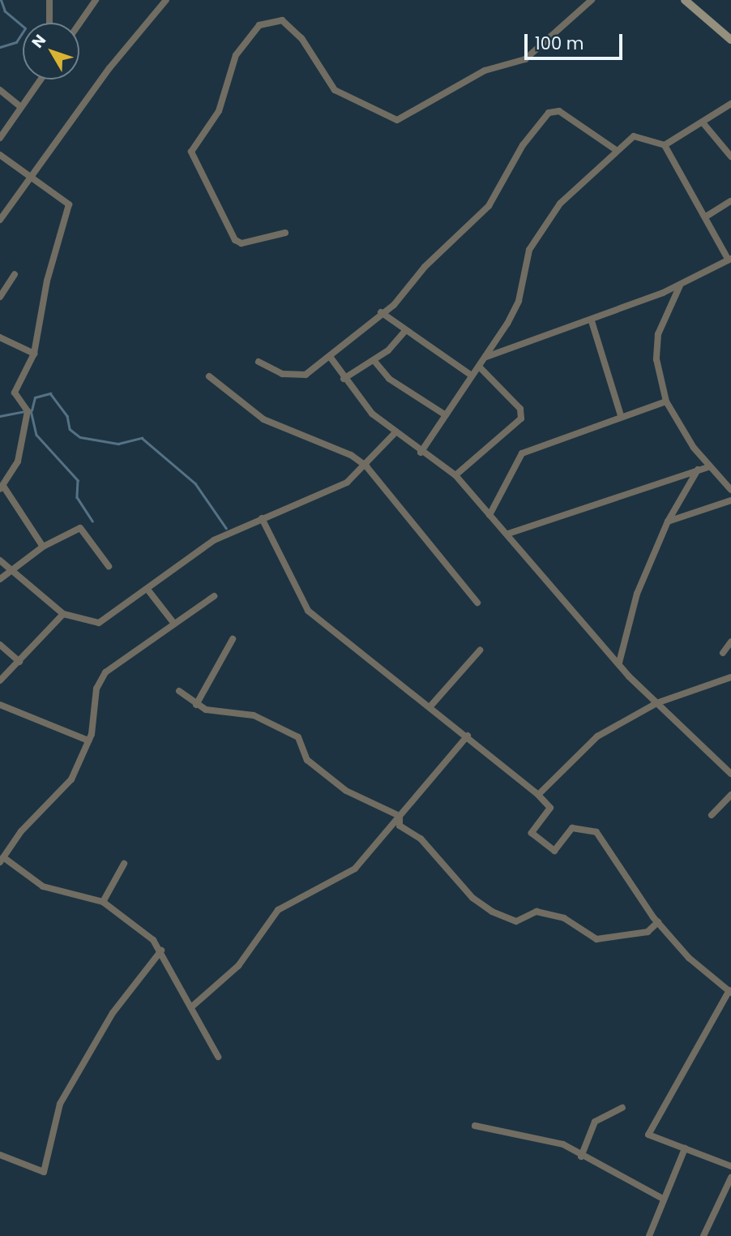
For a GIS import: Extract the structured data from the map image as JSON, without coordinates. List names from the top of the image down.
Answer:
{
  "scale_bar": "100 m",
  "north": "top left"
}
